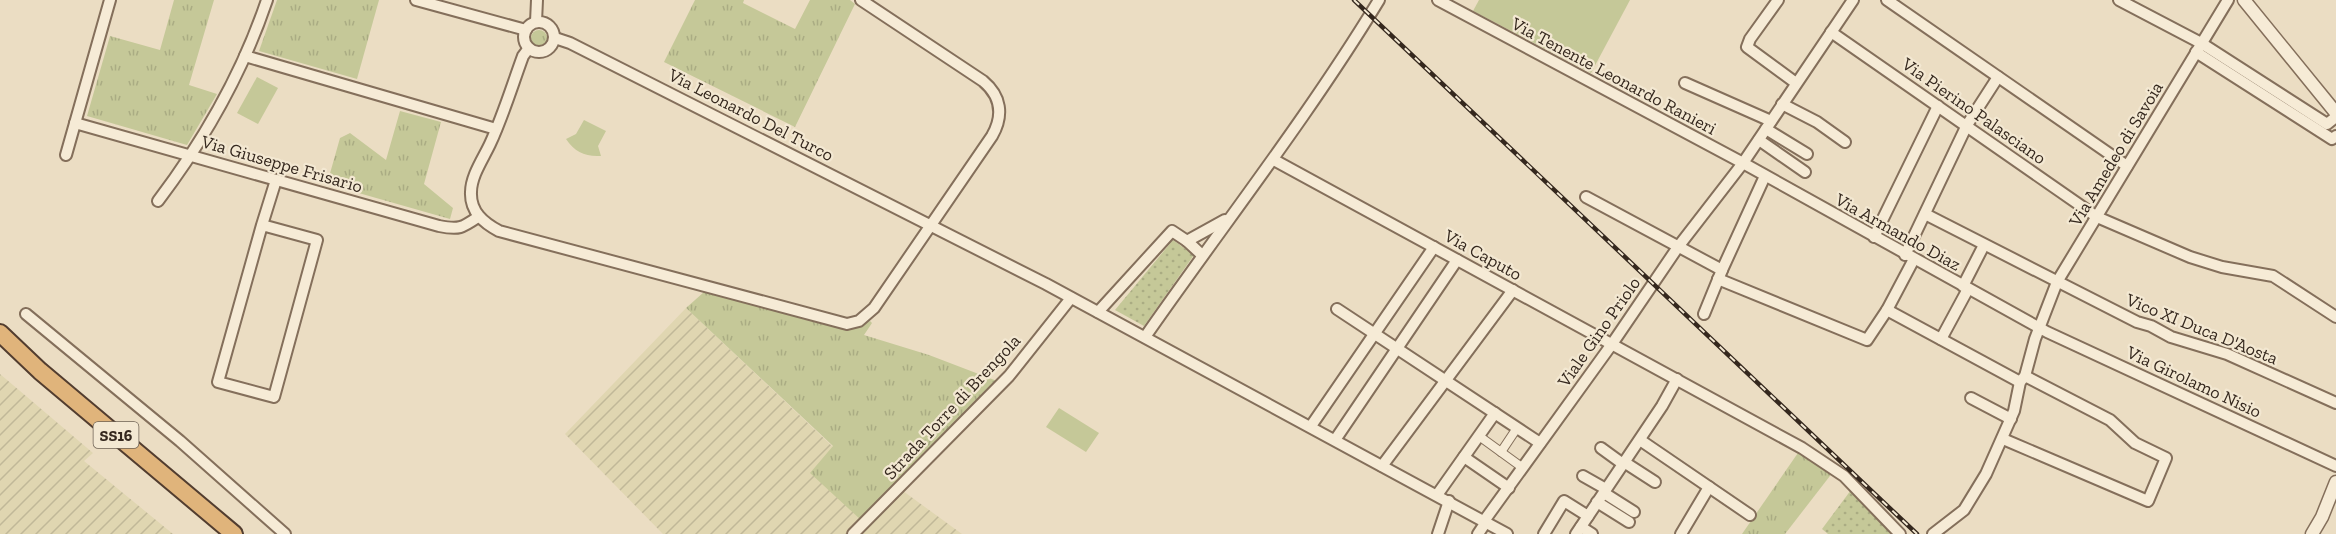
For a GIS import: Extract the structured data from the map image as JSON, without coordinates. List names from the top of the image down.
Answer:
{
  "streets": {
    "highway": ["SS16"],
    "street": [
      "Via Tenente Leonardo Ranieri",
      "Via Pierino Palasciano",
      "Via Leonardo Del Turco",
      "Via Amedeo di Savoia",
      "Via Giuseppe Frisario",
      "Via Armando Diaz",
      "Via Caputo",
      "Vico XI Duca D'Aosta",
      "Viale Gino Priolo",
      "Via Girolamo Nisio",
      "Strada Torre di Brengola"
    ]
  },
  "crossings": [
    ["Via Tenente Leonardo Ranieri", "Via Armando Diaz"],
    ["Via Tenente Leonardo Ranieri", "Viale Gino Priolo"],
    ["Via Pierino Palasciano", "Via Amedeo di Savoia"],
    ["Via Pierino Palasciano", "Viale Gino Priolo"],
    ["Via Leonardo Del Turco", "Viale Gino Priolo"],
    ["Via Leonardo Del Turco", "Strada Torre di Brengola"],
    ["Via Amedeo di Savoia", "Via Armando Diaz"],
    ["Via Amedeo di Savoia", "Vico XI Duca D'Aosta"],
    ["Via Amedeo di Savoia", "Via Girolamo Nisio"],
    ["Via Armando Diaz", "Viale Gino Priolo"],
    ["Via Armando Diaz", "Via Girolamo Nisio"],
    ["Via Caputo", "Viale Gino Priolo"]
  ]
}
